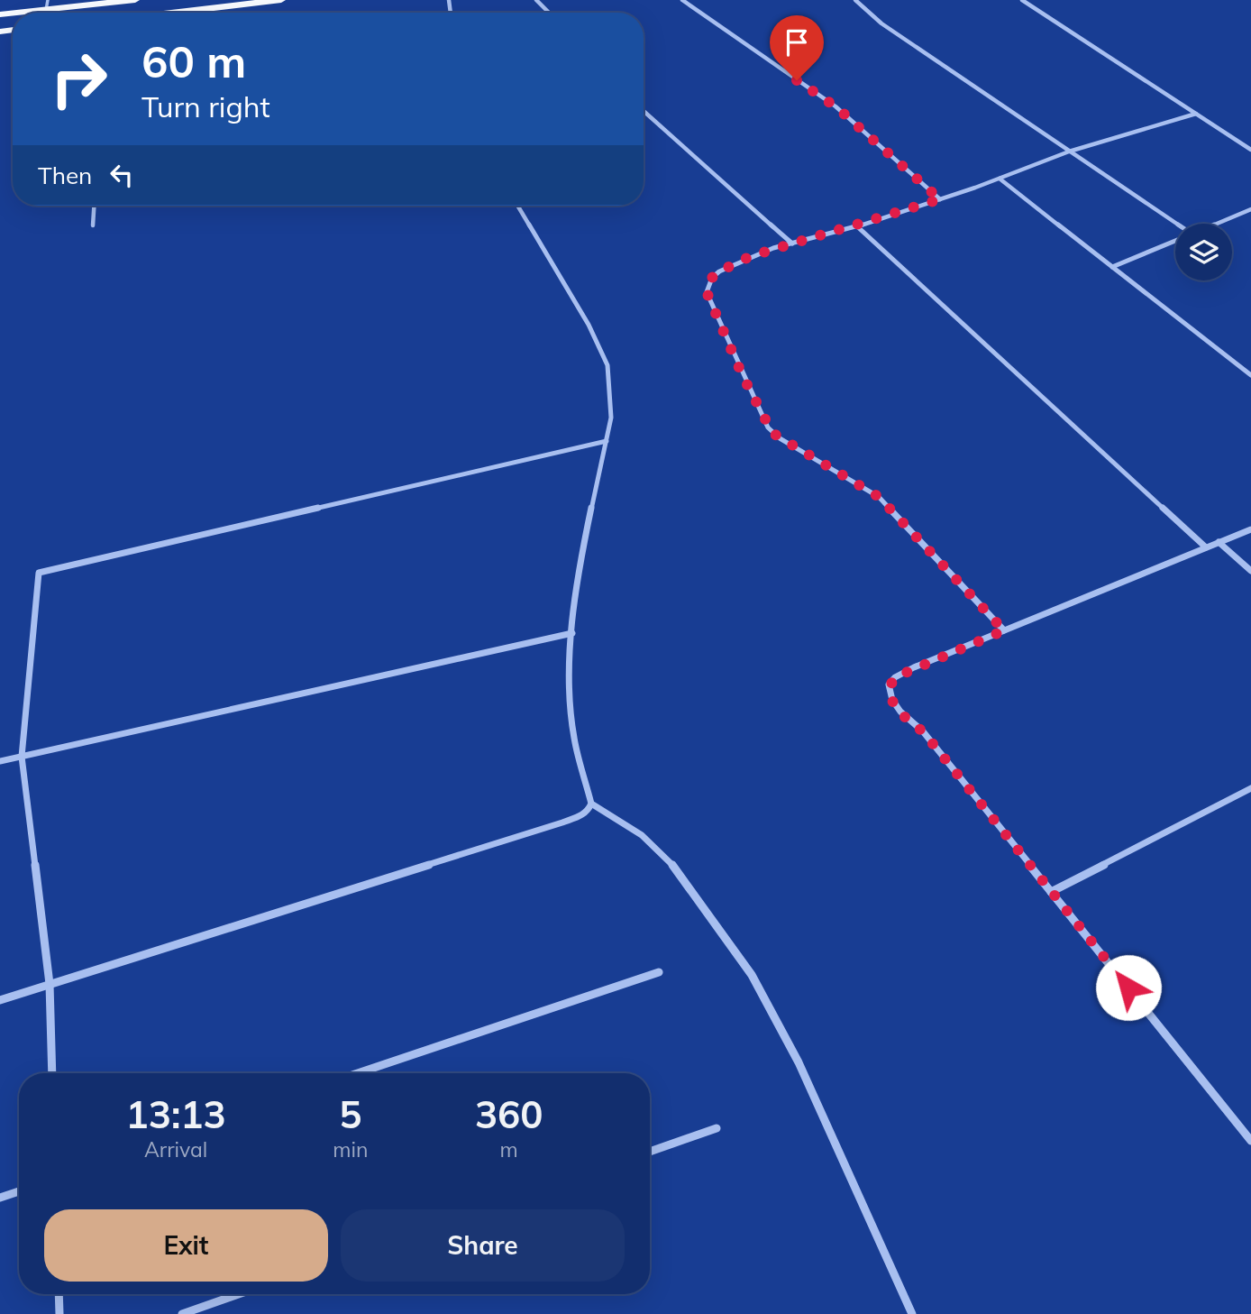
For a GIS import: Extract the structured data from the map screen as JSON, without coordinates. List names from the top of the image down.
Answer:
{
  "page": {
    "turn": ["60 m", "Turn right"],
    "then": "Then",
    "eta": [
      "13:13",
      "Arrival",
      "5",
      "min",
      "360",
      "m"
    ],
    "buttons": ["Exit", "Share"]
  }
}
